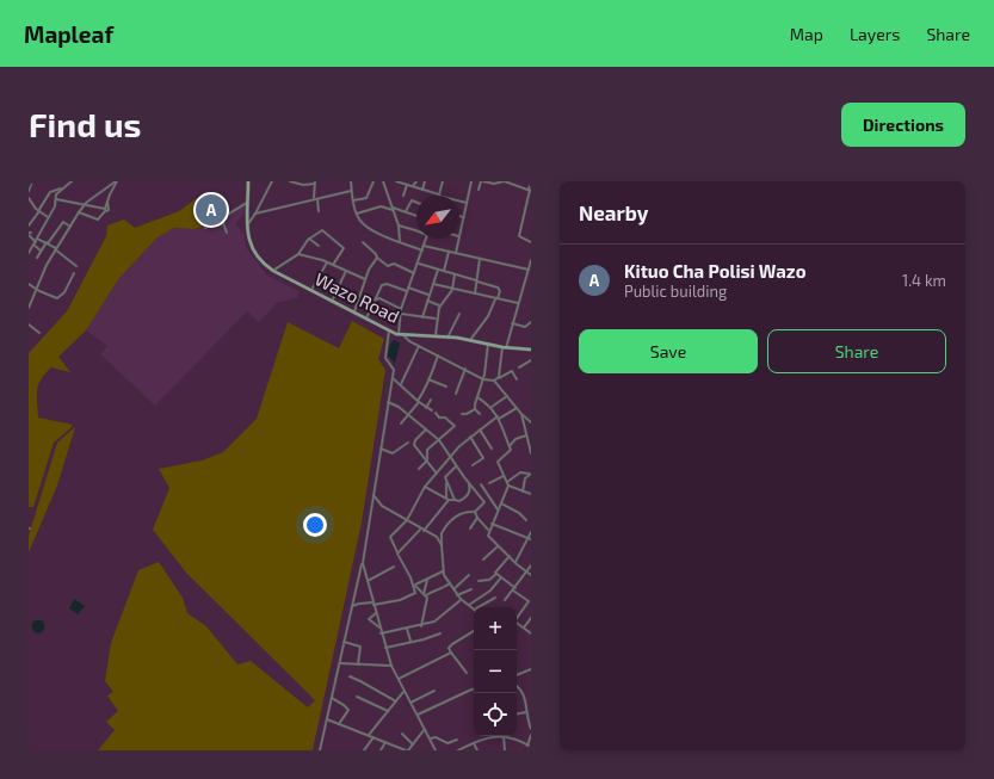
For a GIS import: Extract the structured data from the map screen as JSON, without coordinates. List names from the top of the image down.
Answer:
{
  "streets": {
    "main road": ["Wazo Road"]
  },
  "north": "bottom left",
  "page": {
    "header": "Mapleaf",
    "nav": ["Map", "Layers", "Share"],
    "buttons": [
      "Directions",
      ["Save", "Share"]
    ],
    "title": "Find us",
    "heading": "Nearby",
    "pins": "A",
    "list": [
      {
        "mark": "A",
        "name": "Kituo Cha Polisi Wazo",
        "note": "Public building",
        "value": "1.4 km"
      }
    ],
    "map_buttons": ["+", "−"]
  }
}
